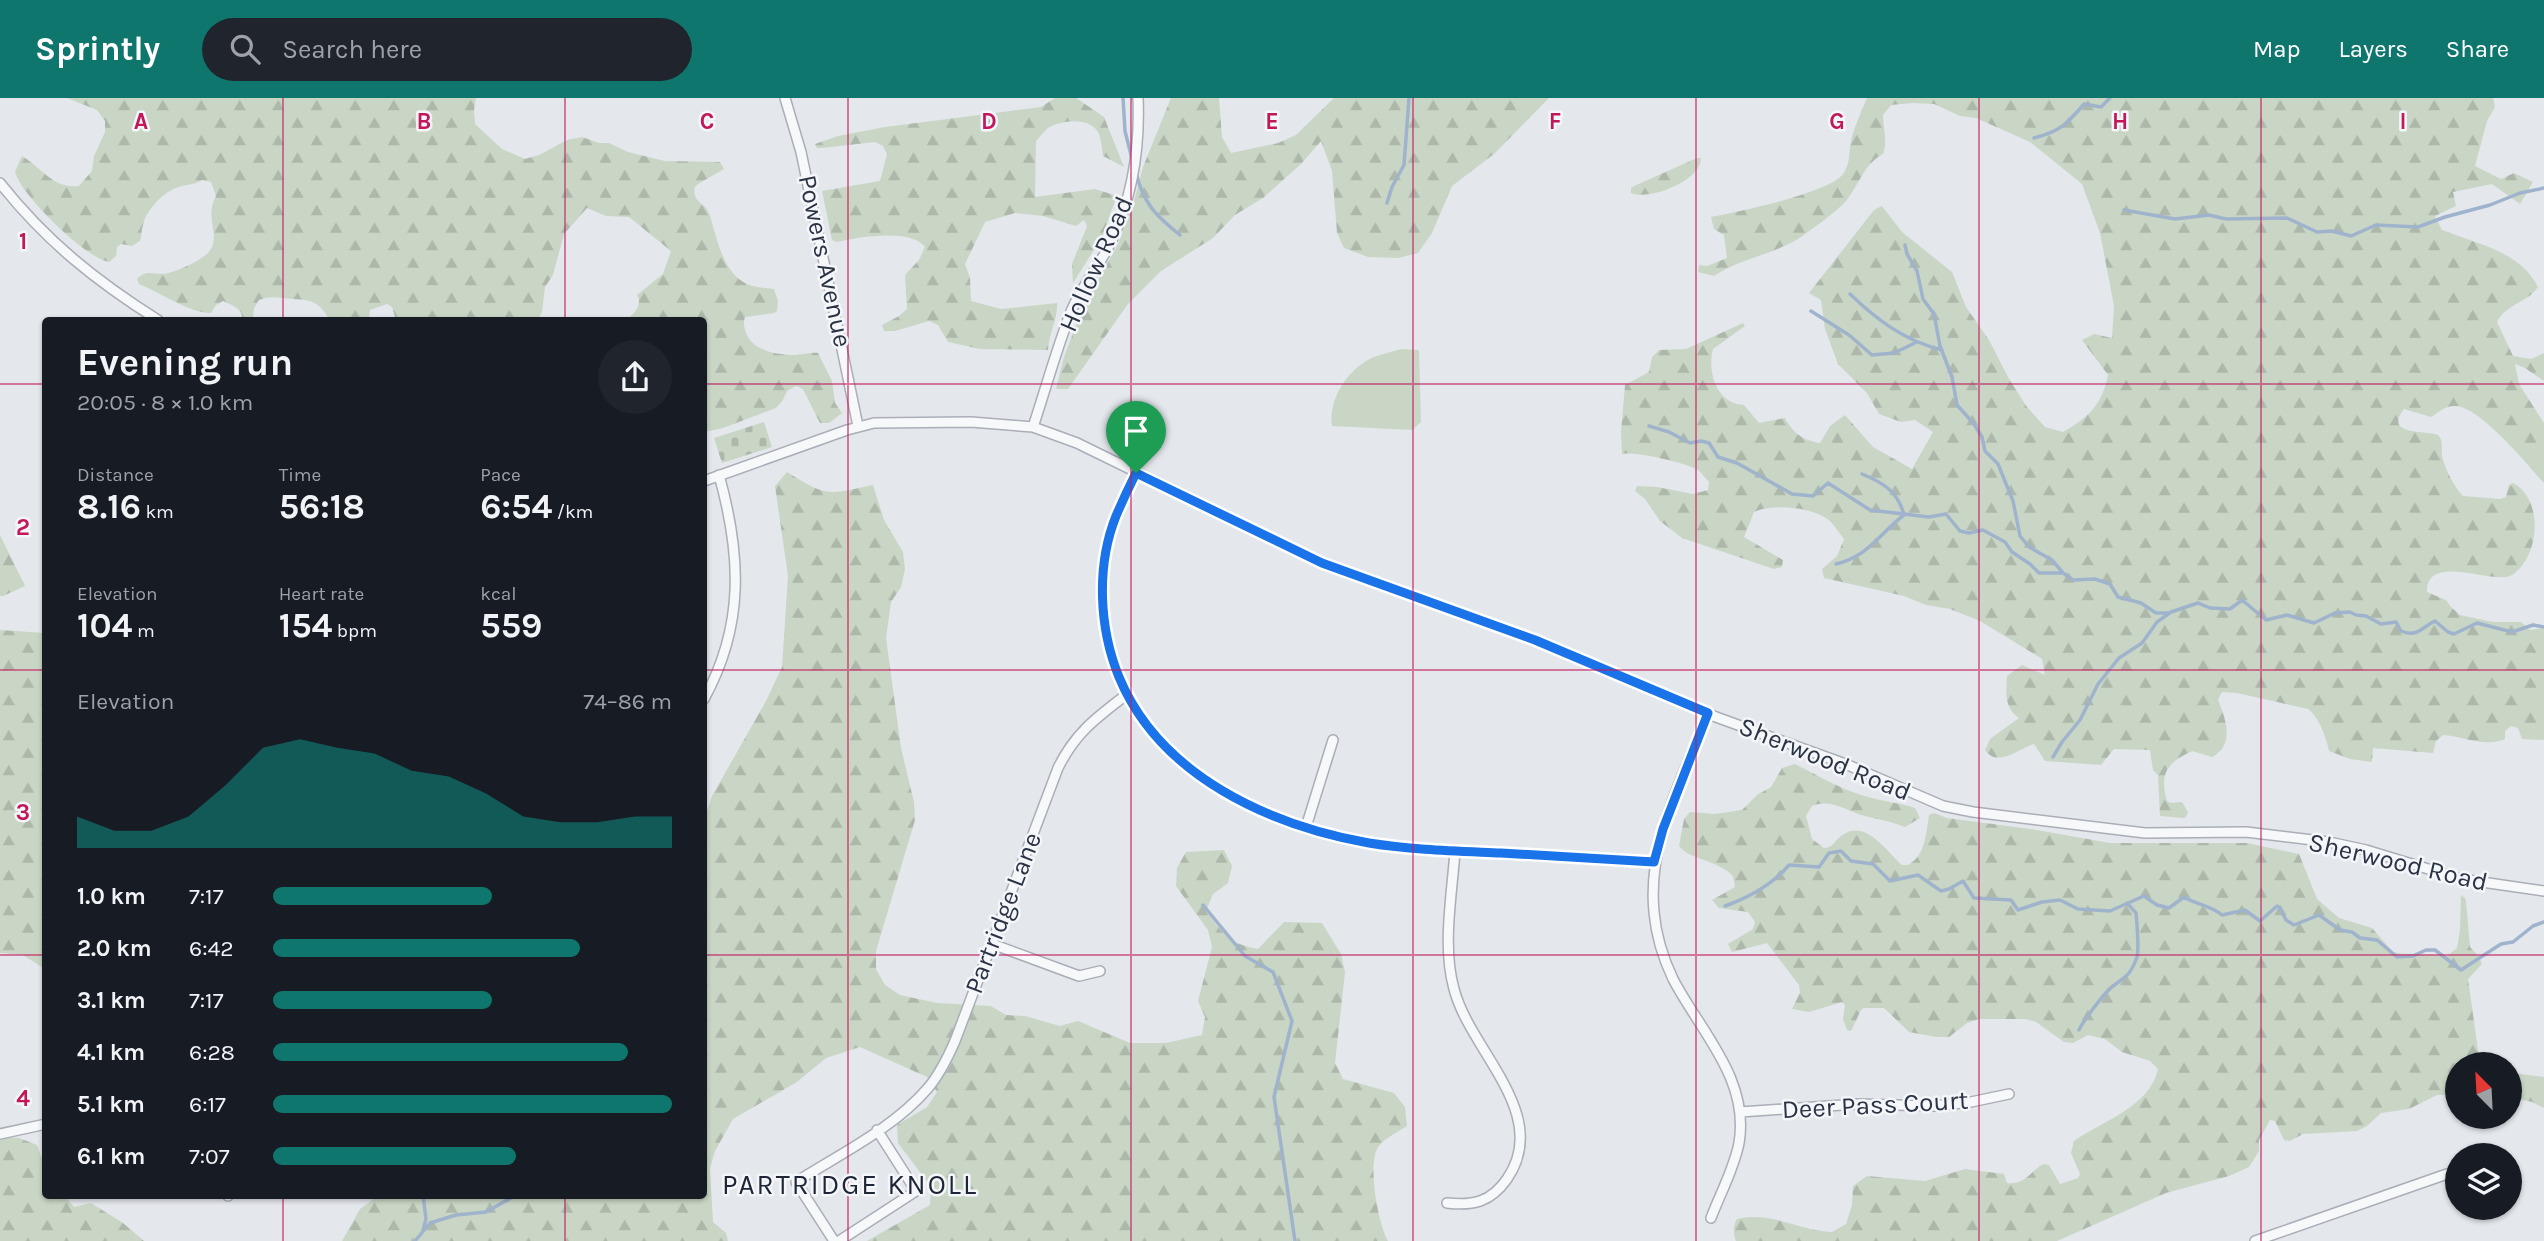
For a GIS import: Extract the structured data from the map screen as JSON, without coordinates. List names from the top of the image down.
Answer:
{
  "streets": {
    "street": [
      "Powers Avenue",
      "Hollow Road",
      "Sherwood Road",
      "Partridge Lane",
      "Deer Pass Court"
    ]
  },
  "crossings": [
    ["Powers Avenue", "Sherwood Road"],
    ["Hollow Road", "Sherwood Road"]
  ],
  "districts": ["PARTRIDGE KNOLL"],
  "north": "top left",
  "page": {
    "header": "Sprintly",
    "search": "Search here",
    "nav": ["Map", "Layers", "Share"],
    "heading": ["Evening run", "20:05 · 8 × 1.0 km"],
    "stats": [
      ["Distance", "8.16 km"],
      ["Time", "56:18"],
      ["Pace", "6:54 /km"],
      ["Elevation", "104 m"],
      ["Heart rate", "154 bpm"],
      ["kcal", "559"]
    ],
    "chart": ["Elevation", "74–86 m"],
    "list": [
      {
        "name": "1.0 km",
        "note": "7:17"
      },
      {
        "name": "2.0 km",
        "note": "6:42"
      },
      {
        "name": "3.1 km",
        "note": "7:17"
      },
      {
        "name": "4.1 km",
        "note": "6:28"
      },
      {
        "name": "5.1 km",
        "note": "6:17"
      },
      {
        "name": "6.1 km",
        "note": "7:07"
      }
    ]
  },
  "grid": {
    "columns": [
      "A",
      "B",
      "C",
      "D",
      "E",
      "F",
      "G",
      "H",
      "I"
    ],
    "rows": [
      "1",
      "2",
      "3",
      "4"
    ]
  }
}
